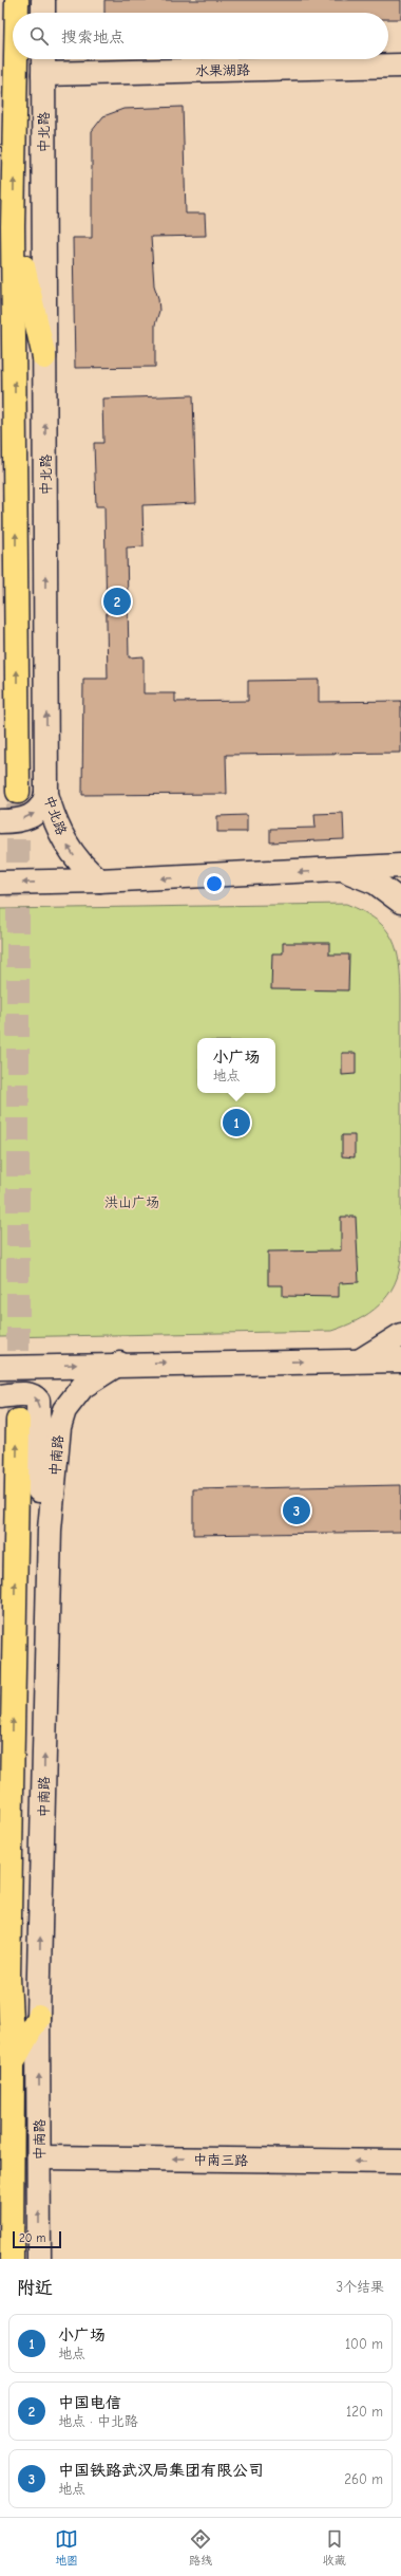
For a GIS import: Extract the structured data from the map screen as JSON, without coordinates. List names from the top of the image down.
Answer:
{
  "streets": {
    "main road": [
      "水果湖路",
      "中北路",
      "中南路",
      "中南三路"
    ]
  },
  "crossings": [
    ["水果湖路", "中北路"],
    ["中南路", "中南三路"]
  ],
  "one_way": ["中南路"],
  "parks": ["洪山广场"],
  "scale_bar": "20 m",
  "page": {
    "search": "搜索地点",
    "pins": ["2", "1", "3"],
    "popup": ["小广场", "地点"],
    "scale": "20 m",
    "heading": ["附近", "3个结果"],
    "list": [
      {
        "mark": "1",
        "name": "小广场",
        "note": "地点",
        "value": "100 m"
      },
      {
        "mark": "2",
        "name": "中国电信",
        "note": "地点 · 中北路",
        "value": "120 m"
      },
      {
        "mark": "3",
        "name": "中国铁路武汉局集团有限公司",
        "note": "地点",
        "value": "260 m"
      }
    ],
    "nav": ["地图", "路线", "收藏"]
  }
}
